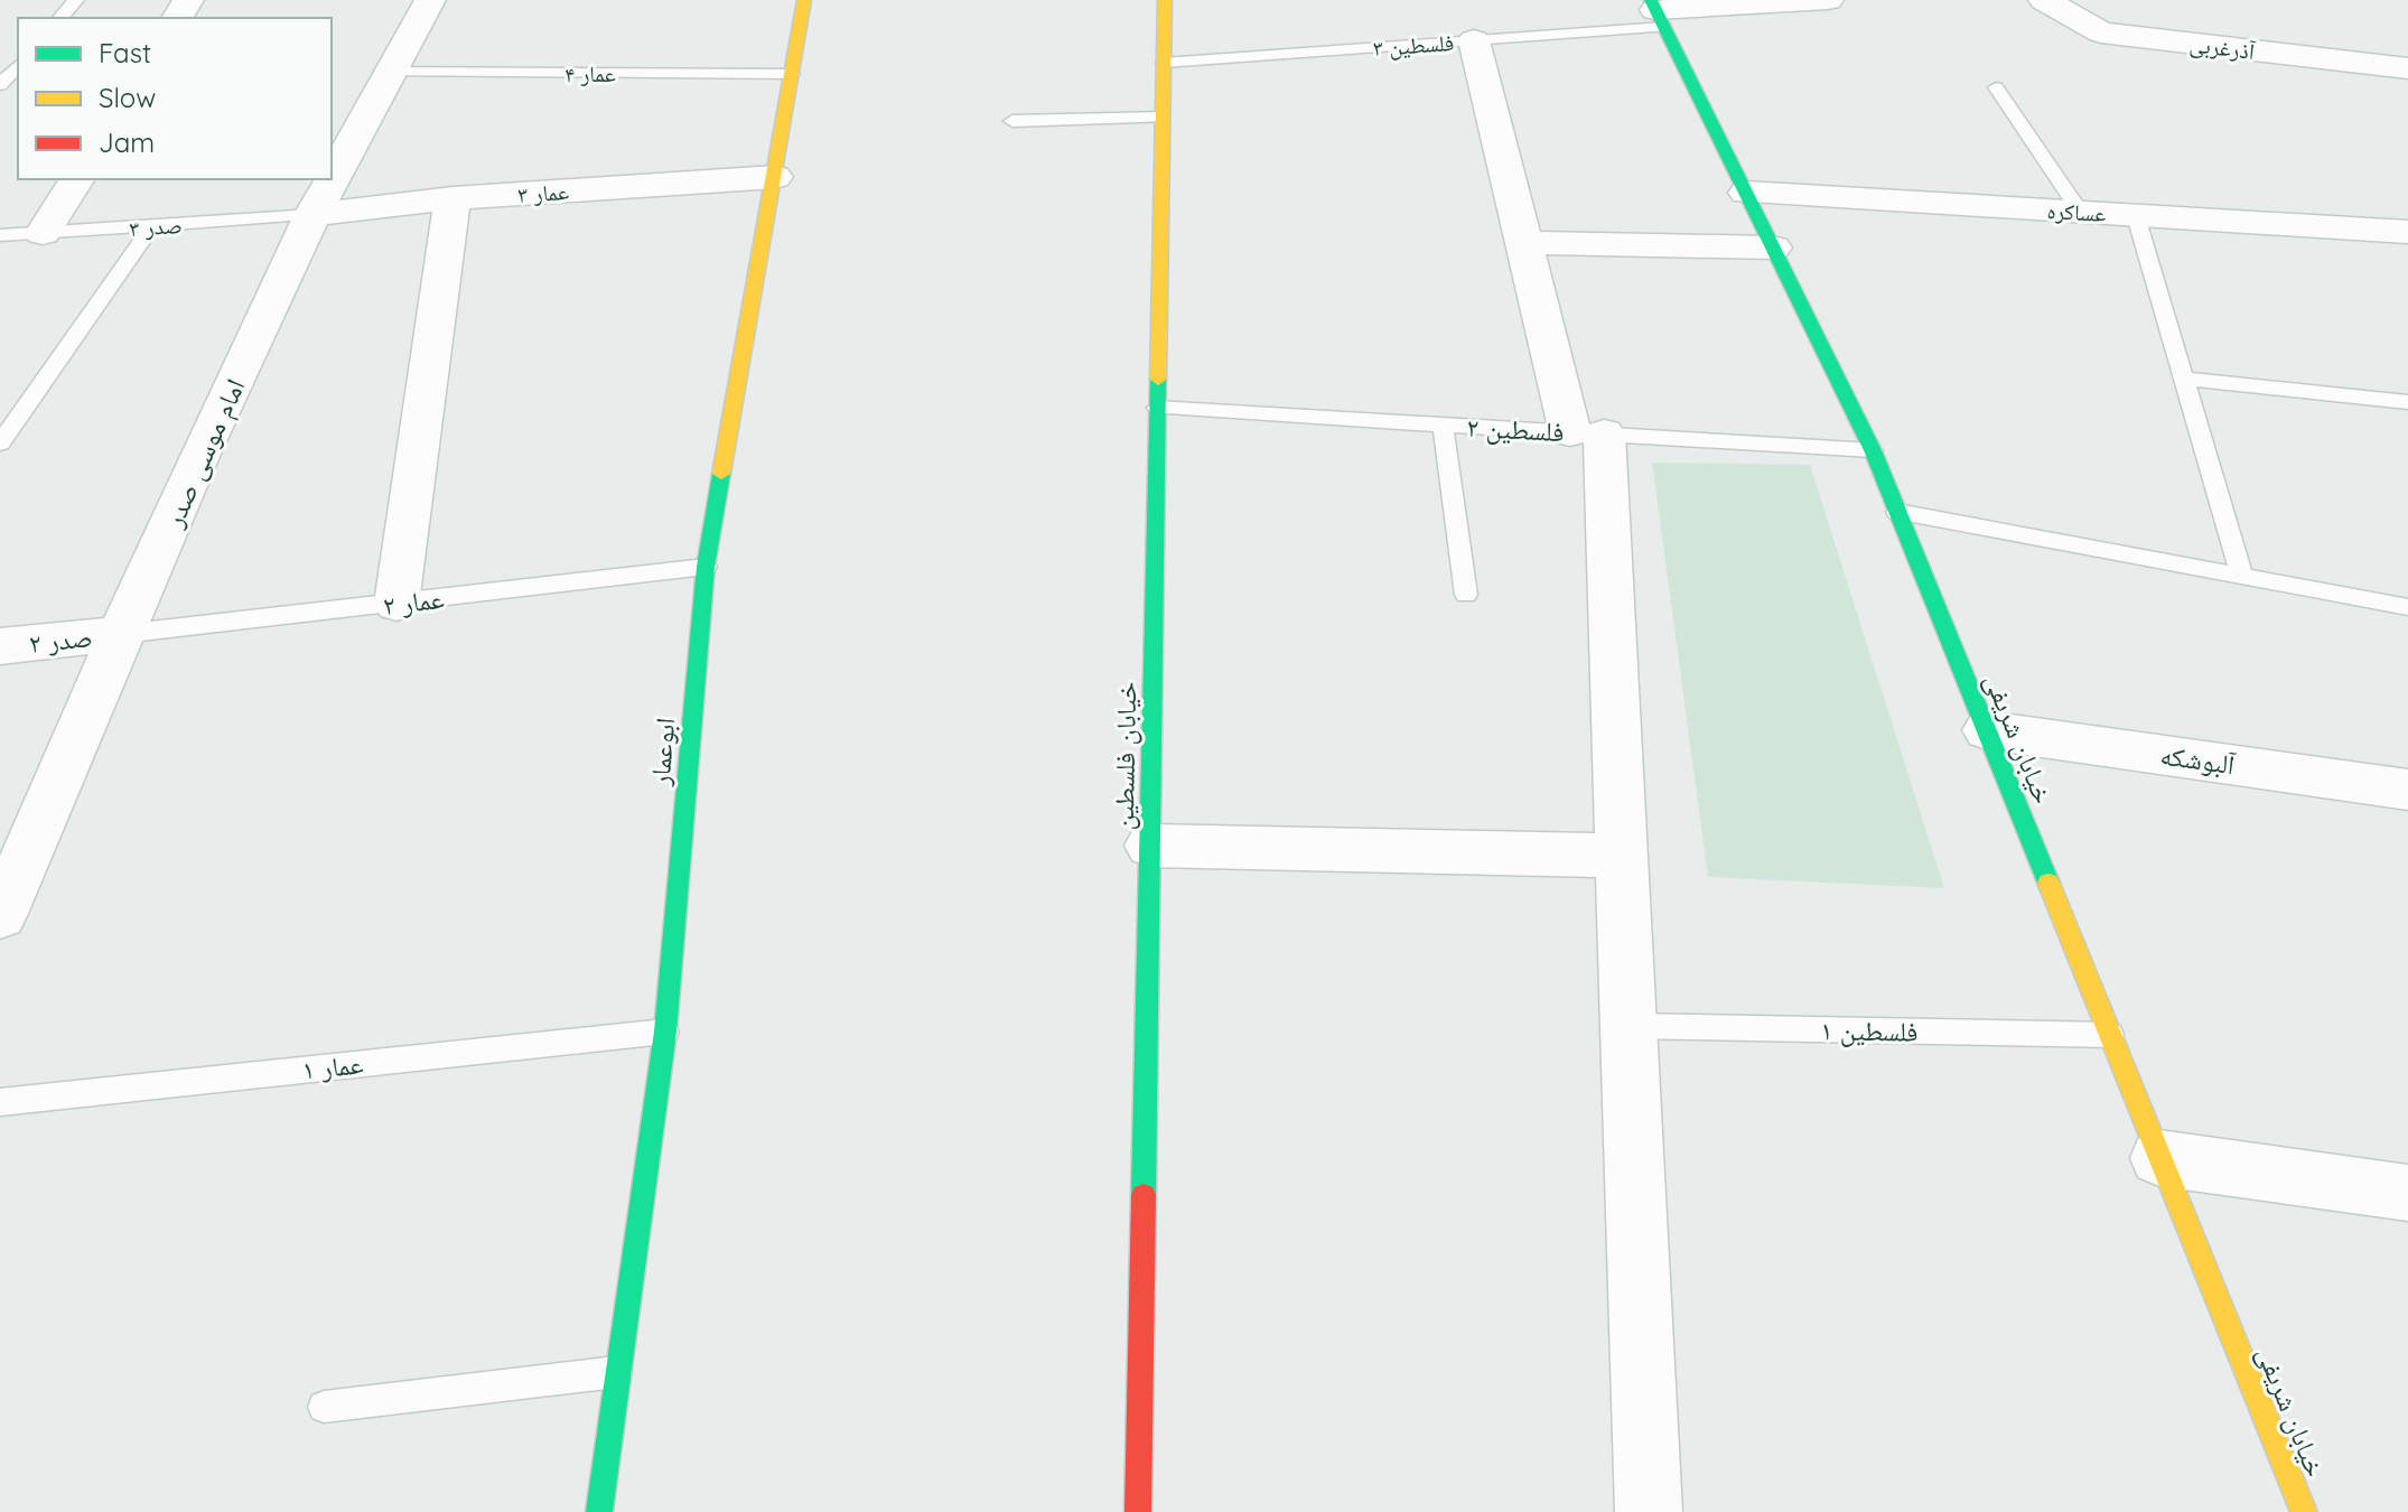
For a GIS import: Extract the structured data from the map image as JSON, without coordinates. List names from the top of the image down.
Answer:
{
  "streets": {
    "street": [
      "آذرغربی",
      "عمار ۳",
      "عساکره",
      "امام موسی صدر",
      "صدر ۲",
      "خیابان شریفی",
      "ابوعمار",
      "خیابان فلسطین",
      "آلبوشکه"
    ],
    "lane": [
      "فلسطین ۳",
      "عمار ۴",
      "صدر ۳",
      "فلسطین ۲",
      "عمار ۲",
      "فلسطین ۱",
      "عمار ۱"
    ]
  },
  "crossings": [
    ["فلسطین ۳", "خیابان شریفی"],
    ["فلسطین ۳", "خیابان فلسطین"],
    ["عمار ۴", "امام موسی صدر"],
    ["عمار ۴", "ابوعمار"],
    ["عمار ۳", "صدر ۳"],
    ["عمار ۳", "امام موسی صدر"],
    ["عمار ۳", "ابوعمار"],
    ["عساکره", "خیابان شریفی"],
    ["صدر ۳", "امام موسی صدر"],
    ["فلسطین ۲", "خیابان شریفی"],
    ["فلسطین ۲", "خیابان فلسطین"],
    ["امام موسی صدر", "عمار ۲"],
    ["امام موسی صدر", "صدر ۲"],
    ["عمار ۲", "صدر ۲"],
    ["عمار ۲", "ابوعمار"],
    ["خیابان شریفی", "آلبوشکه"],
    ["خیابان شریفی", "فلسطین ۱"],
    ["ابوعمار", "عمار ۱"]
  ],
  "legend": ["Fast", "Slow", "Jam"]
}
